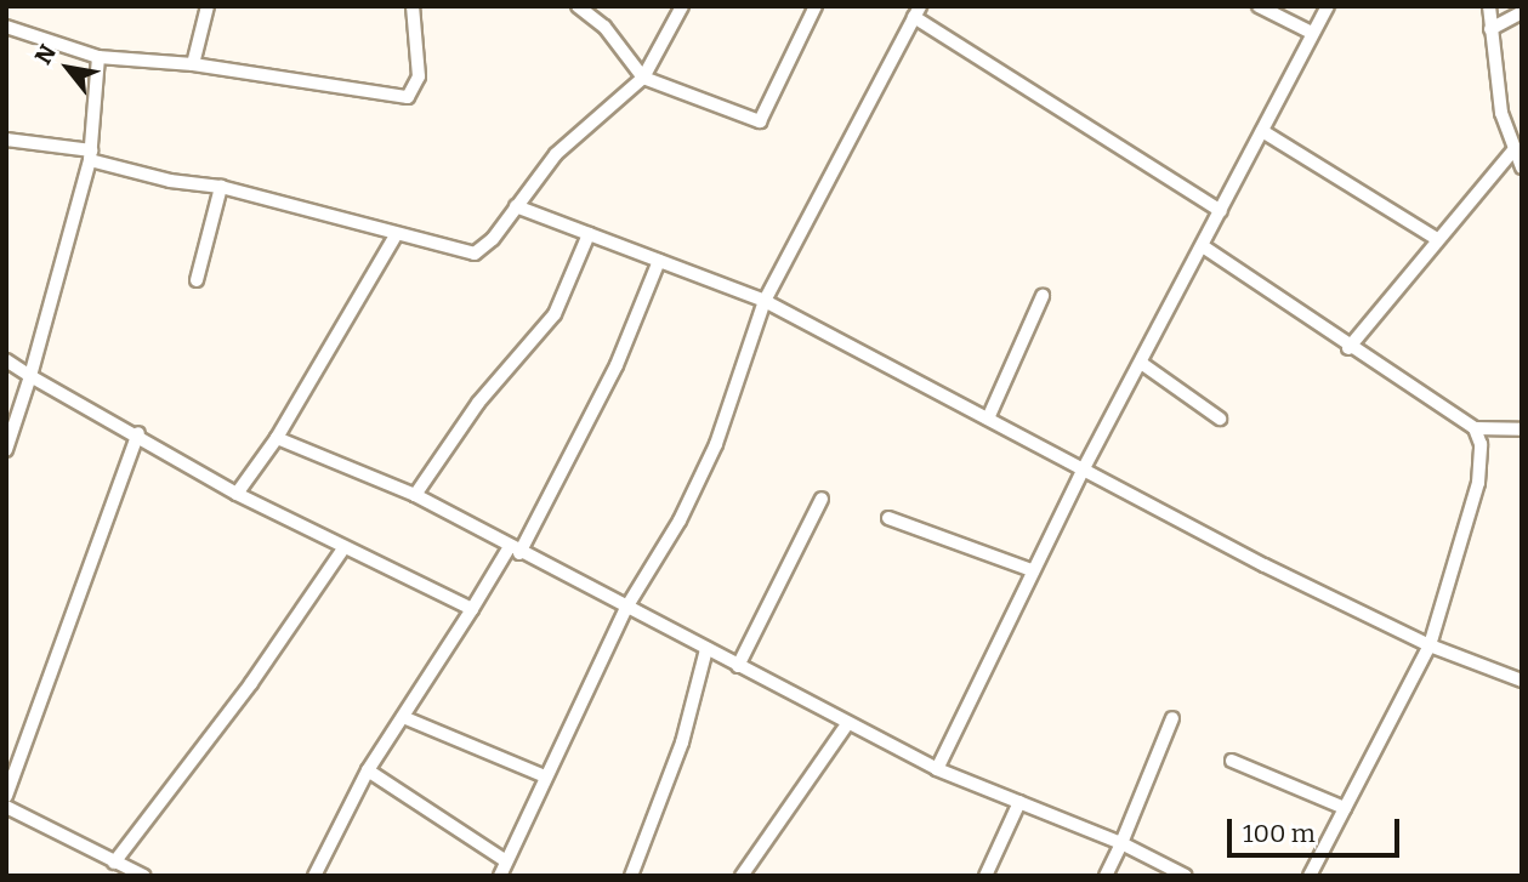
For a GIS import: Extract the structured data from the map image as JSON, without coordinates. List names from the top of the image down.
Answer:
{
  "scale_bar": "100 m",
  "north": "top left"
}
